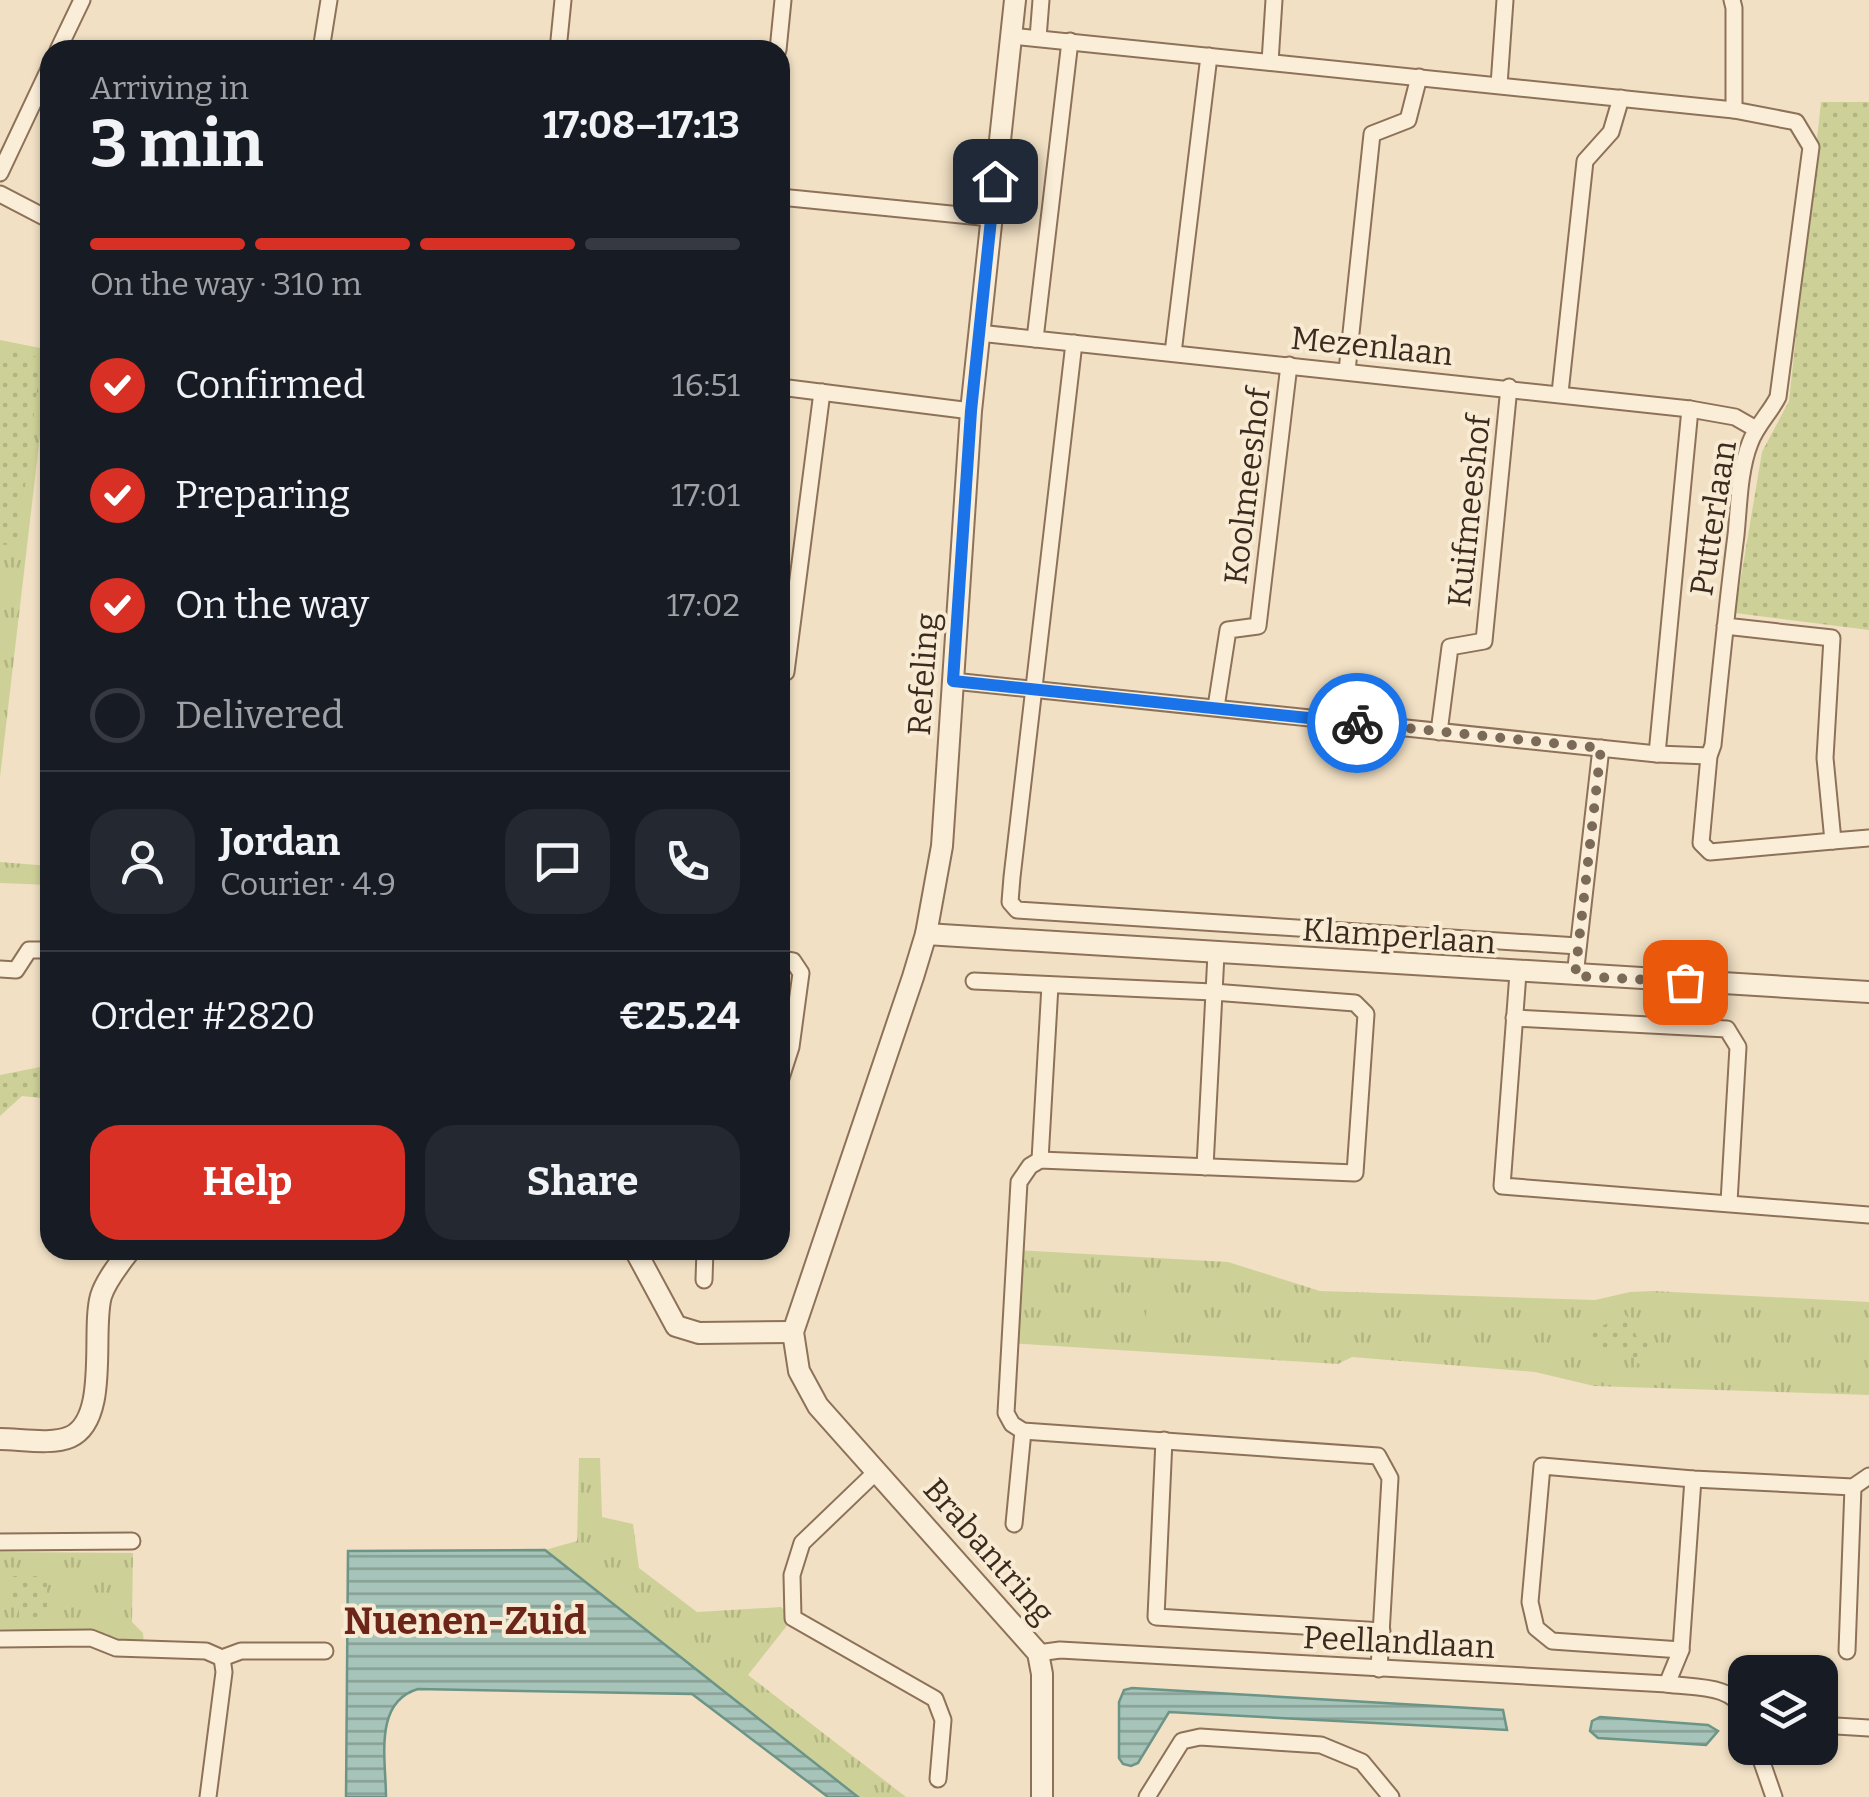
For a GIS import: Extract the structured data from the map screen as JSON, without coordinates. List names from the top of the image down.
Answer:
{
  "streets": {
    "street": [
      "Mezenlaan",
      "Koolmeeshof",
      "Kuifmeeshof",
      "Putterlaan",
      "Refeling",
      "Klamperlaan",
      "Brabantring",
      "Peellandlaan"
    ]
  },
  "crossings": [
    ["Mezenlaan", "Koolmeeshof"],
    ["Mezenlaan", "Kuifmeeshof"],
    ["Mezenlaan", "Putterlaan"],
    ["Mezenlaan", "Refeling"],
    ["Refeling", "Klamperlaan"],
    ["Refeling", "Brabantring"],
    ["Brabantring", "Peellandlaan"]
  ],
  "districts": ["Nuenen-Zuid"],
  "page": {
    "heading": ["3 min", "Arriving in", "17:08–17:13"],
    "panel": [
      "Jordan",
      "Courier · 4.9",
      "Order #2820",
      "€25.24"
    ],
    "bar": "On the way · 310 m",
    "list": [
      ["Confirmed", "16:51"],
      ["Preparing", "17:01"],
      ["On the way", "17:02"],
      "Delivered"
    ],
    "buttons": ["Help", "Share"]
  }
}
